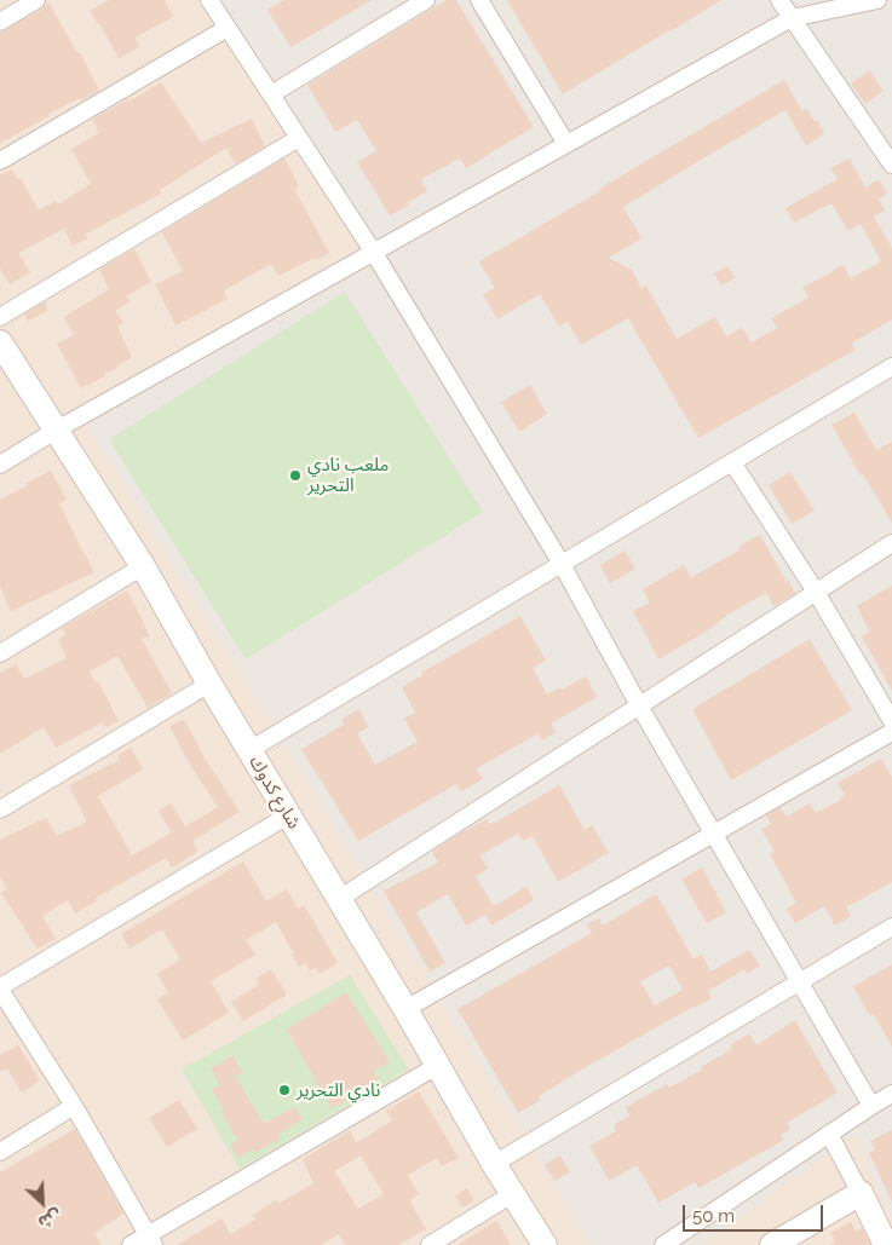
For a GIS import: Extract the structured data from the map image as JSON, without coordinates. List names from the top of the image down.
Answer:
{
  "streets": {
    "street": ["شارع كدوك"]
  },
  "places": ["ملعب نادي التحرير", "نادي التحرير"],
  "scale_bar": "50 m",
  "north": "bottom right"
}
